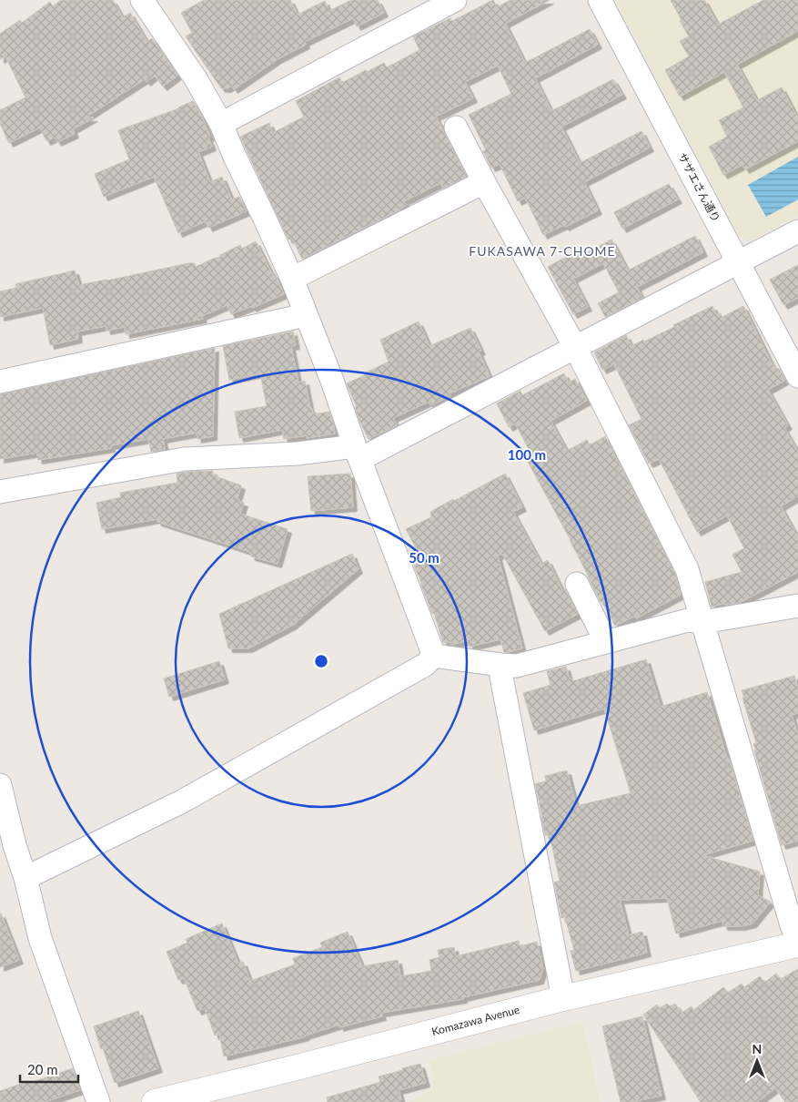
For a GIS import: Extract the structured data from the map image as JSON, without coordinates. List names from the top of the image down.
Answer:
{
  "streets": {
    "main road": ["Komazawa Avenue"],
    "street": ["サザエさん通り"]
  },
  "districts": ["FUKASAWA 7-CHOME"],
  "scale_bar": "20 m",
  "north": "top",
  "rings": ["100 m", "50 m"]
}
